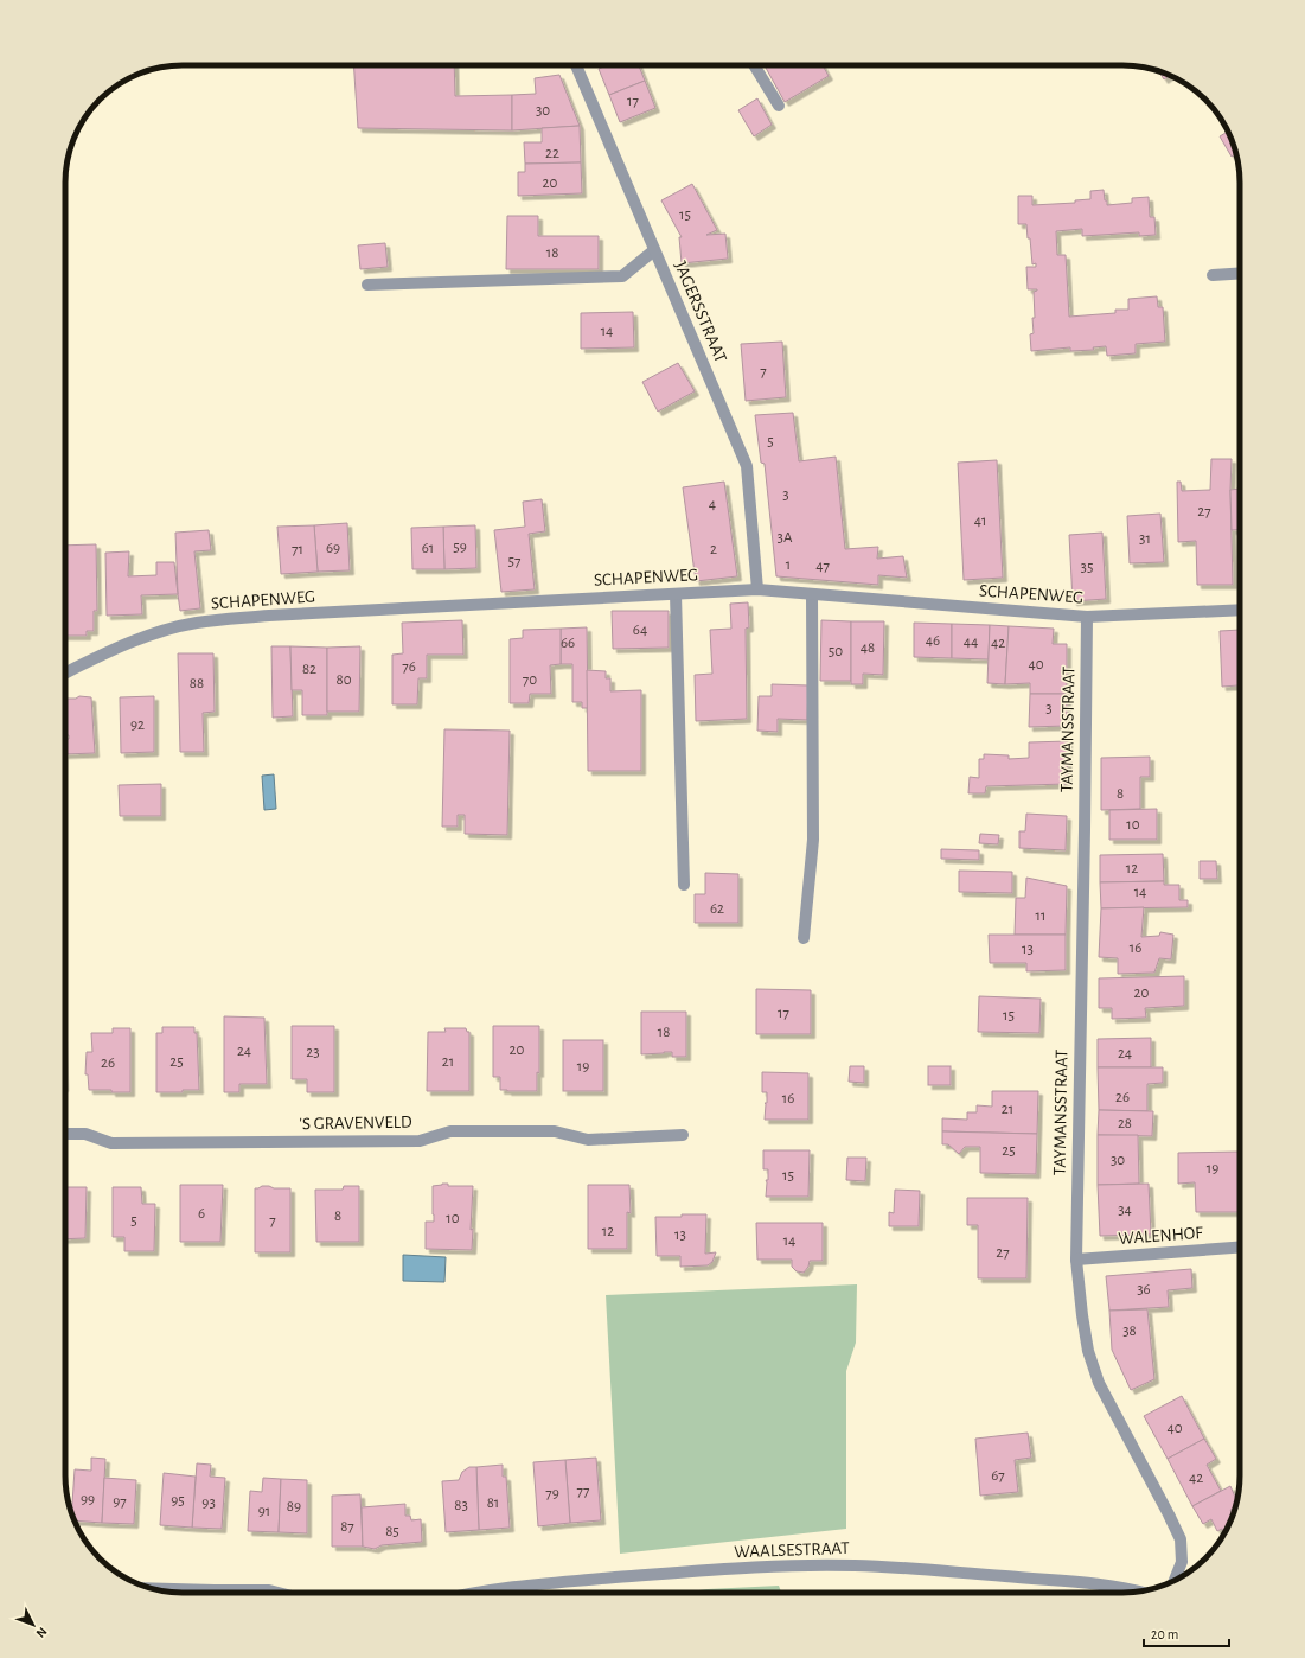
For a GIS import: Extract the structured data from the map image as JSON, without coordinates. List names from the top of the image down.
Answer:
{
  "streets": {
    "street": [
      "JAGERSSTRAAT",
      "SCHAPENWEG",
      "TAYMANSSTRAAT",
      "'S GRAVENVELD",
      "WALENHOF",
      "WAALSESTRAAT"
    ]
  },
  "crossings": [
    ["JAGERSSTRAAT", "SCHAPENWEG"],
    ["SCHAPENWEG", "TAYMANSSTRAAT"],
    ["TAYMANSSTRAAT", "WALENHOF"]
  ],
  "house_numbers": [
    "17",
    "30",
    "22",
    "20",
    "15",
    "18",
    "14",
    "7",
    "5",
    "3",
    "4",
    "27",
    "41",
    "3A",
    "31",
    "59",
    "69",
    "61",
    "71",
    "2",
    "57",
    "1",
    "47",
    "35",
    "64",
    "46",
    "44",
    "66",
    "42",
    "48",
    "50",
    "40",
    "76",
    "82",
    "80",
    "70",
    "88",
    "3",
    "92",
    "8",
    "10",
    "12",
    "14",
    "62",
    "11",
    "16",
    "13",
    "20",
    "17",
    "15",
    "18",
    "20",
    "24",
    "23",
    "24",
    "25",
    "21",
    "26",
    "19",
    "26",
    "16",
    "21",
    "28",
    "25",
    "30",
    "19",
    "15",
    "34",
    "6",
    "8",
    "10",
    "5",
    "7",
    "12",
    "13",
    "14",
    "27",
    "36",
    "38",
    "40",
    "67",
    "42",
    "77",
    "79",
    "99",
    "95",
    "97",
    "93",
    "81",
    "83",
    "89",
    "91",
    "87",
    "85"
  ],
  "scale_bar": "20 m",
  "north": "bottom right"
}
